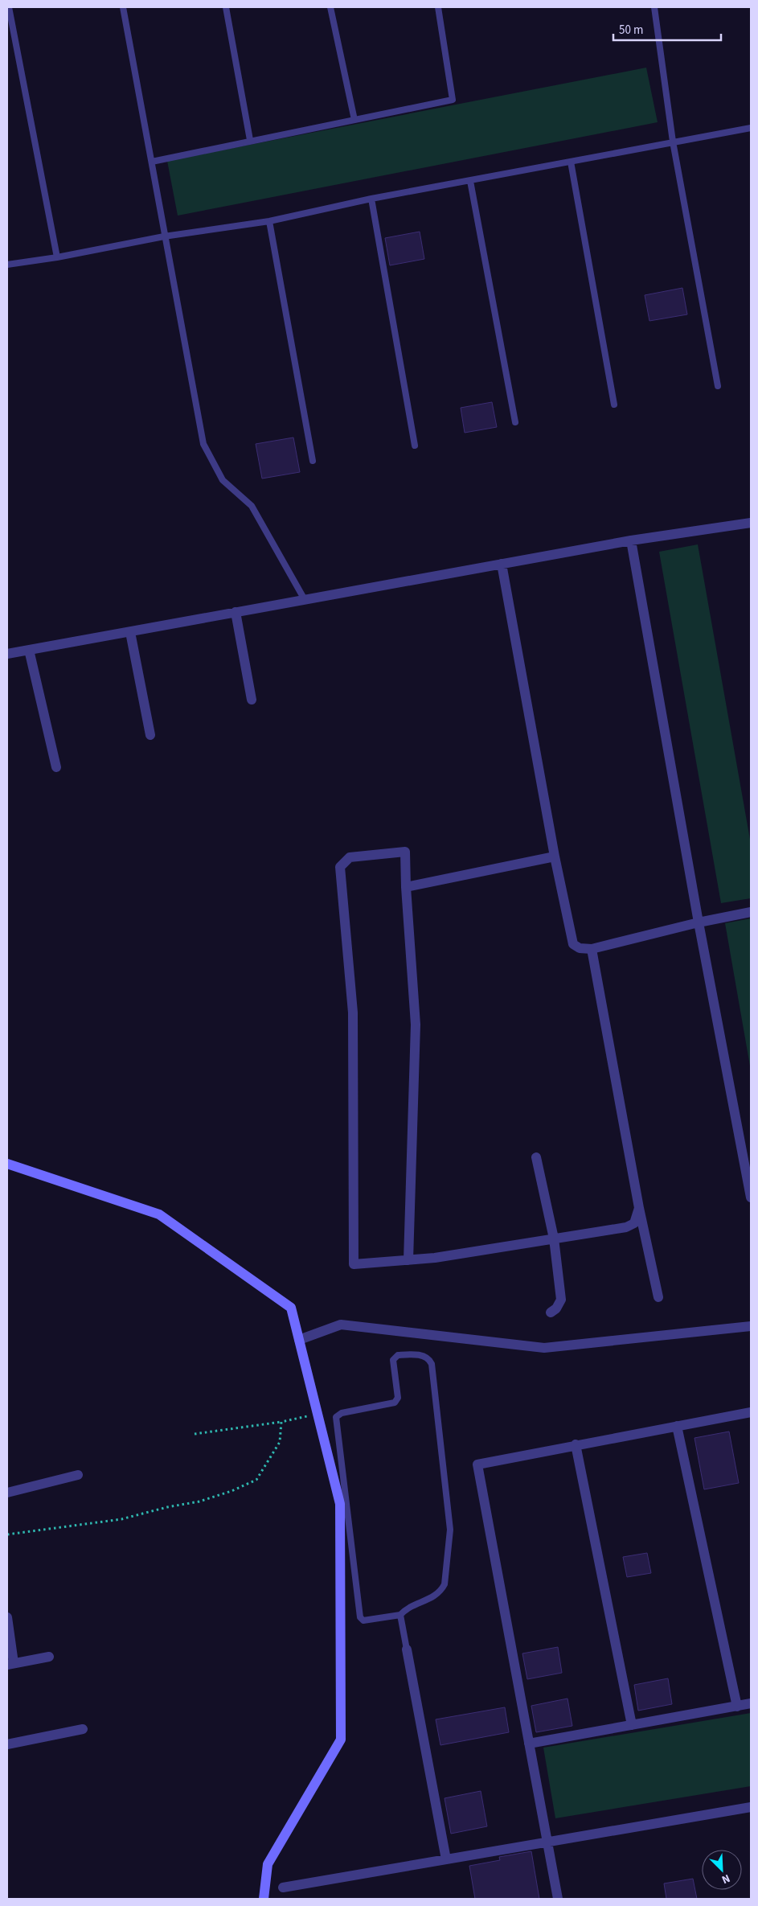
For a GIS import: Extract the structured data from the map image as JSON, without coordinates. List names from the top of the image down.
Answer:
{
  "scale_bar": "50 m",
  "north": "bottom right"
}
